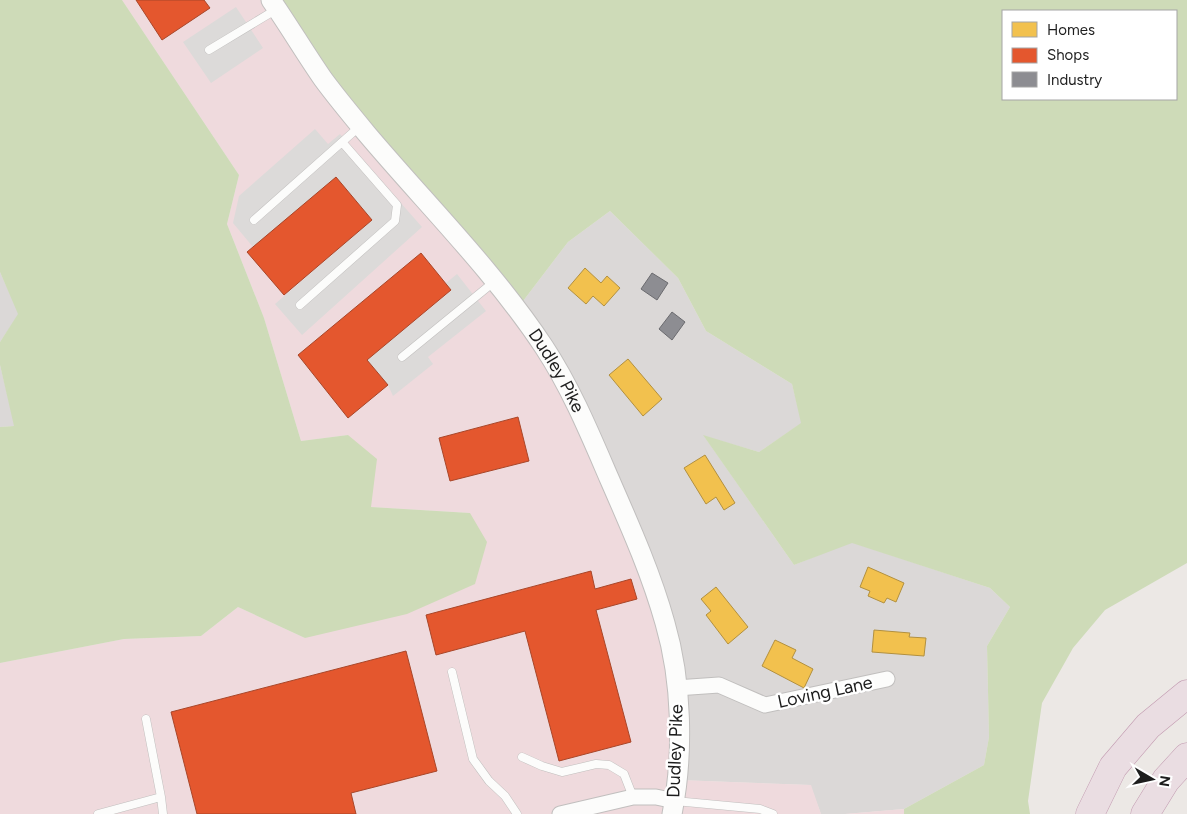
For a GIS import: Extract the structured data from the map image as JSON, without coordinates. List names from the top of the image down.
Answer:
{
  "streets": {
    "street": ["Dudley Pike", "Loving Lane"]
  },
  "crossings": [
    ["Dudley Pike", "Loving Lane"]
  ],
  "legend": ["Homes", "Shops", "Industry"],
  "north": "right"
}
